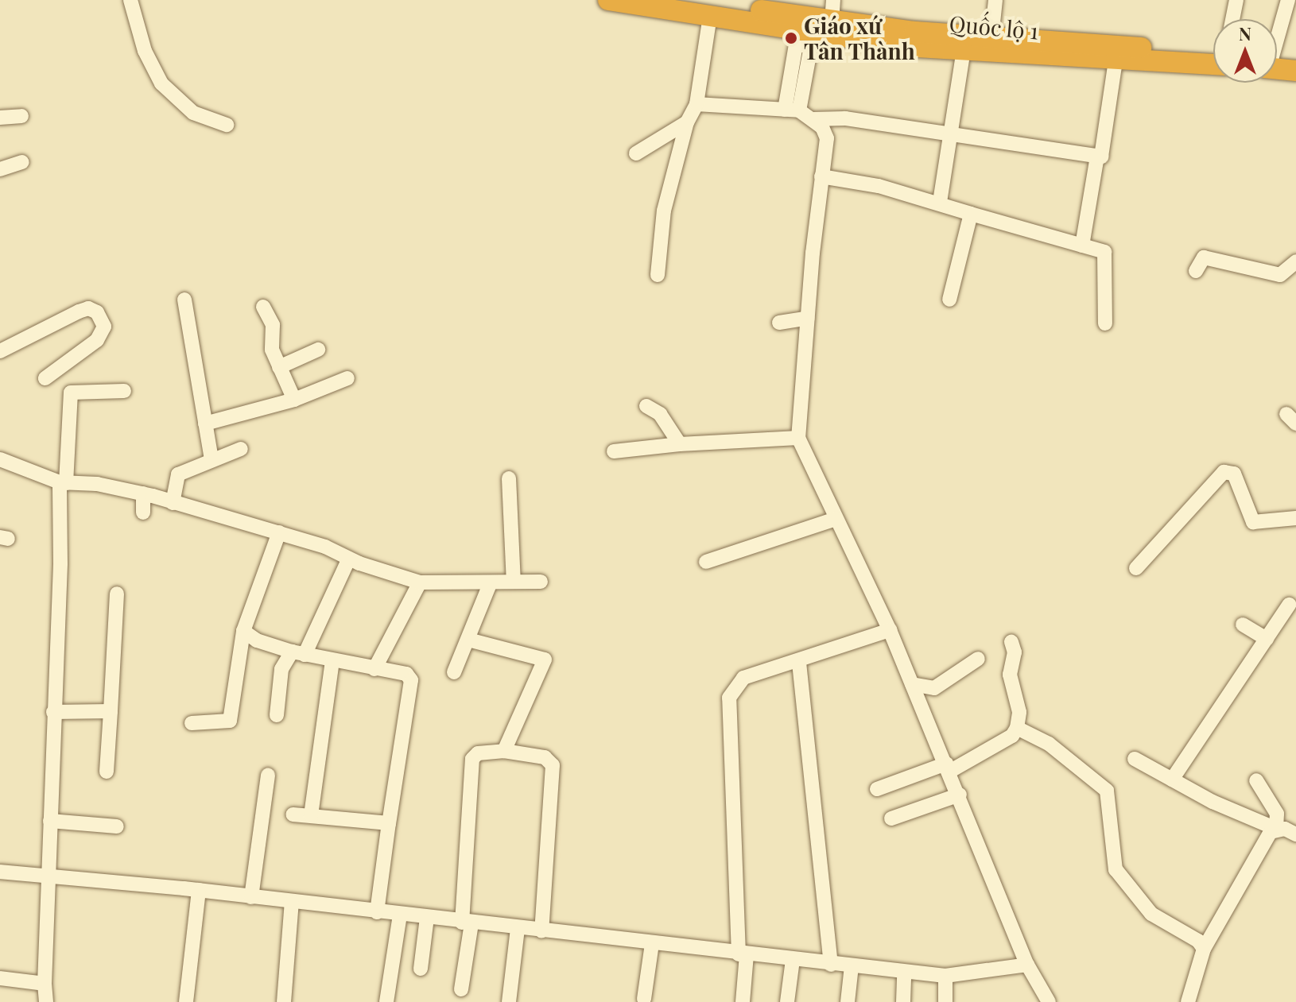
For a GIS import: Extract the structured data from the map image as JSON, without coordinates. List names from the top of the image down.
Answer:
{
  "streets": {
    "highway": ["Quốc lộ 1"]
  },
  "places": ["Giáo xứ Tân Thành"],
  "north": "top"
}
